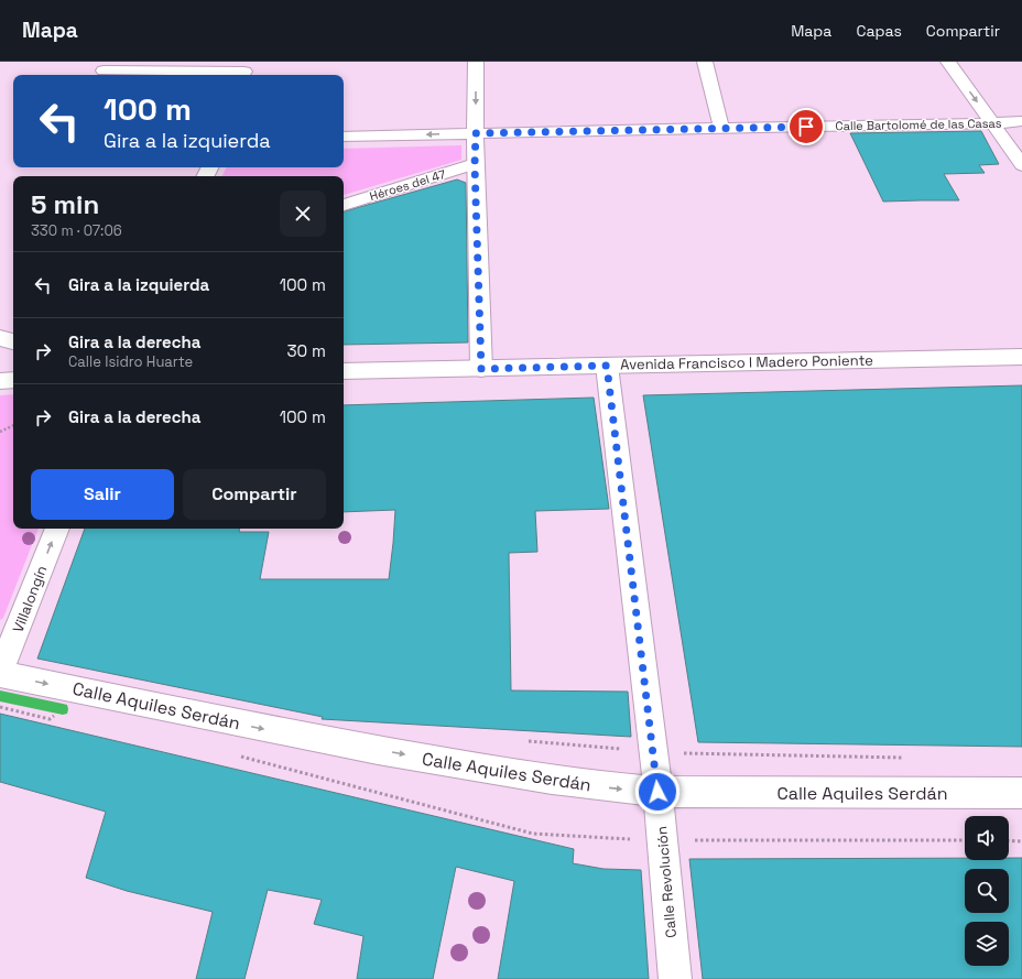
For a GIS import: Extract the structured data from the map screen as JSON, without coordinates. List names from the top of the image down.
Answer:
{
  "streets": {
    "street": [
      "Calle Bartolomé de las Casas",
      "Héroes del 47",
      "Avenida Francisco I Madero Poniente",
      "Villalongín",
      "Calle Aquiles Serdán",
      "Calle Revolución"
    ]
  },
  "crossings": [
    ["Avenida Francisco I Madero Poniente", "Calle Revolución"],
    ["Villalongín", "Calle Aquiles Serdán"],
    ["Calle Aquiles Serdán", "Calle Revolución"]
  ],
  "one_way": ["Villalongín", "Calle Aquiles Serdán"],
  "page": {
    "header": "Mapa",
    "nav": ["Mapa", "Capas", "Compartir"],
    "turn": ["100 m", "Gira a la izquierda"],
    "heading": ["5 min", "330 m · 07:06"],
    "list": [
      {
        "name": "Gira a la izquierda",
        "value": "100 m"
      },
      {
        "name": "Gira a la derecha",
        "note": "Calle Isidro Huarte",
        "value": "30 m"
      },
      {
        "name": "Gira a la derecha",
        "value": "100 m"
      }
    ],
    "buttons": ["Salir", "Compartir"]
  }
}
